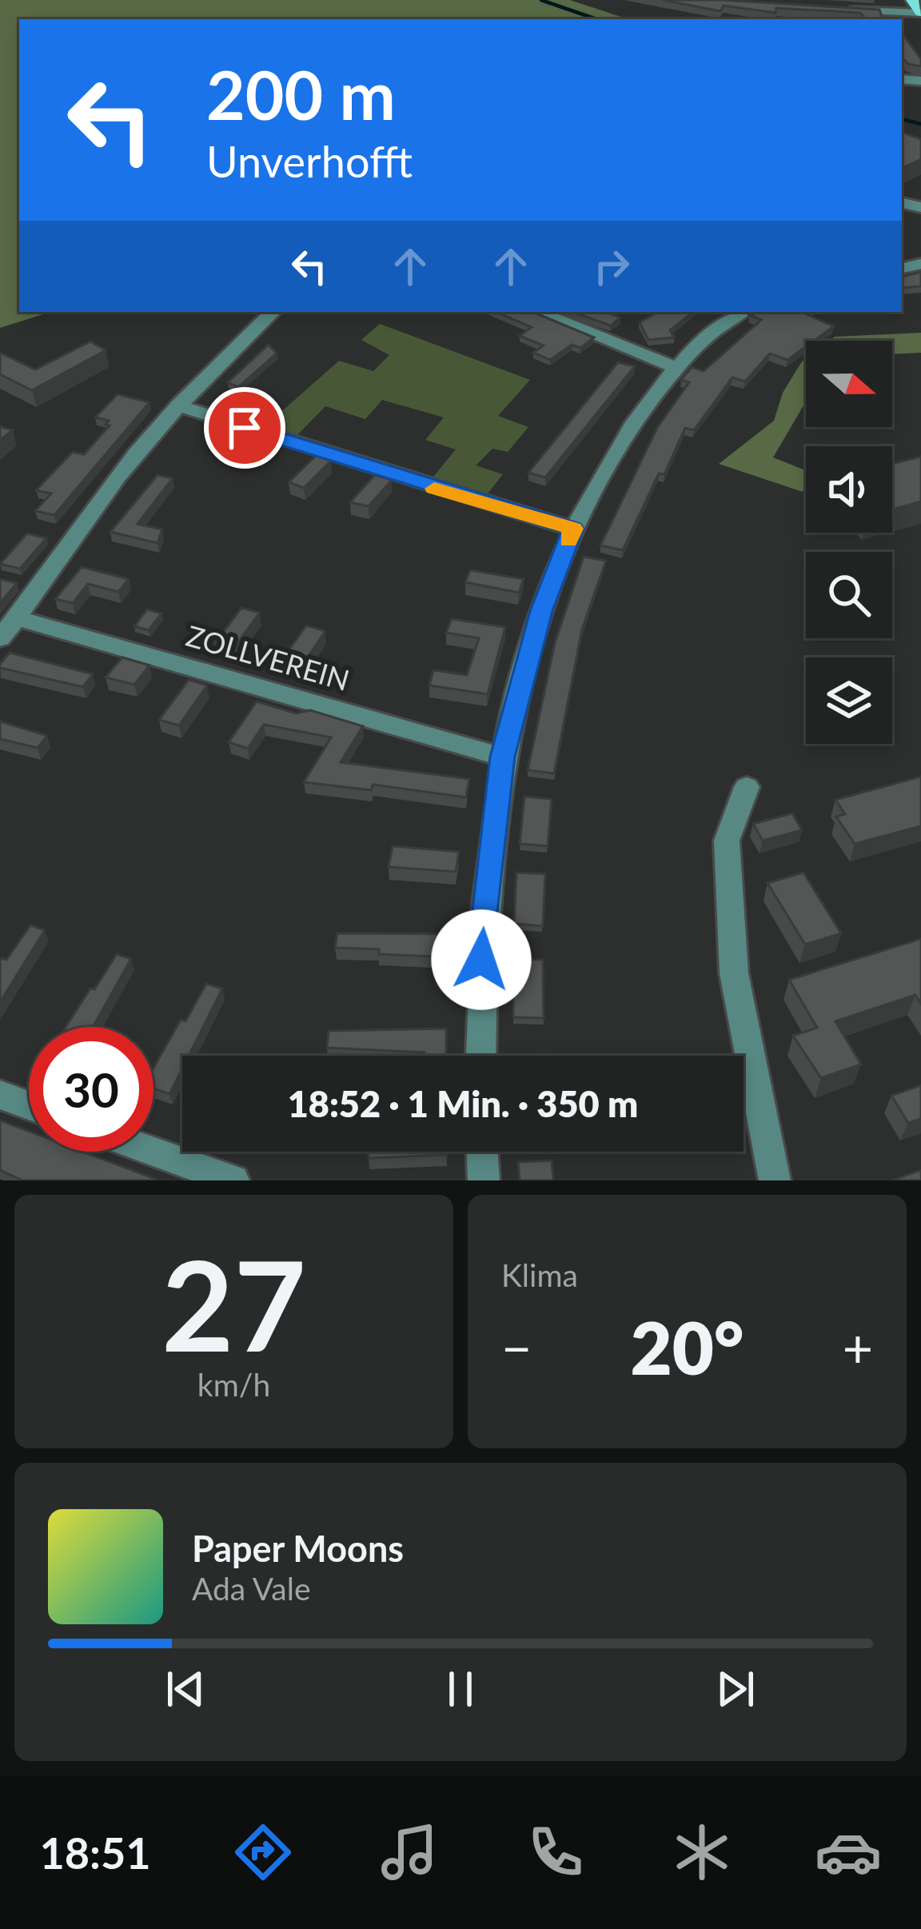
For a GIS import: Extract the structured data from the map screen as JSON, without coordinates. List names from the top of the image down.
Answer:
{
  "streets": {
    "street": ["ZOLLVEREIN"]
  },
  "north": "right",
  "page": {
    "turn": ["200 m", "Unverhofft"],
    "limit": "30",
    "trip": "18:52 · 1 Min. · 350 m",
    "tile": [
      ["27", "km/h"],
      "Klima"
    ],
    "heat": ["−", "20°", "+"],
    "song": ["Paper Moons", "Ada Vale"],
    "tabs": "18:51"
  }
}
